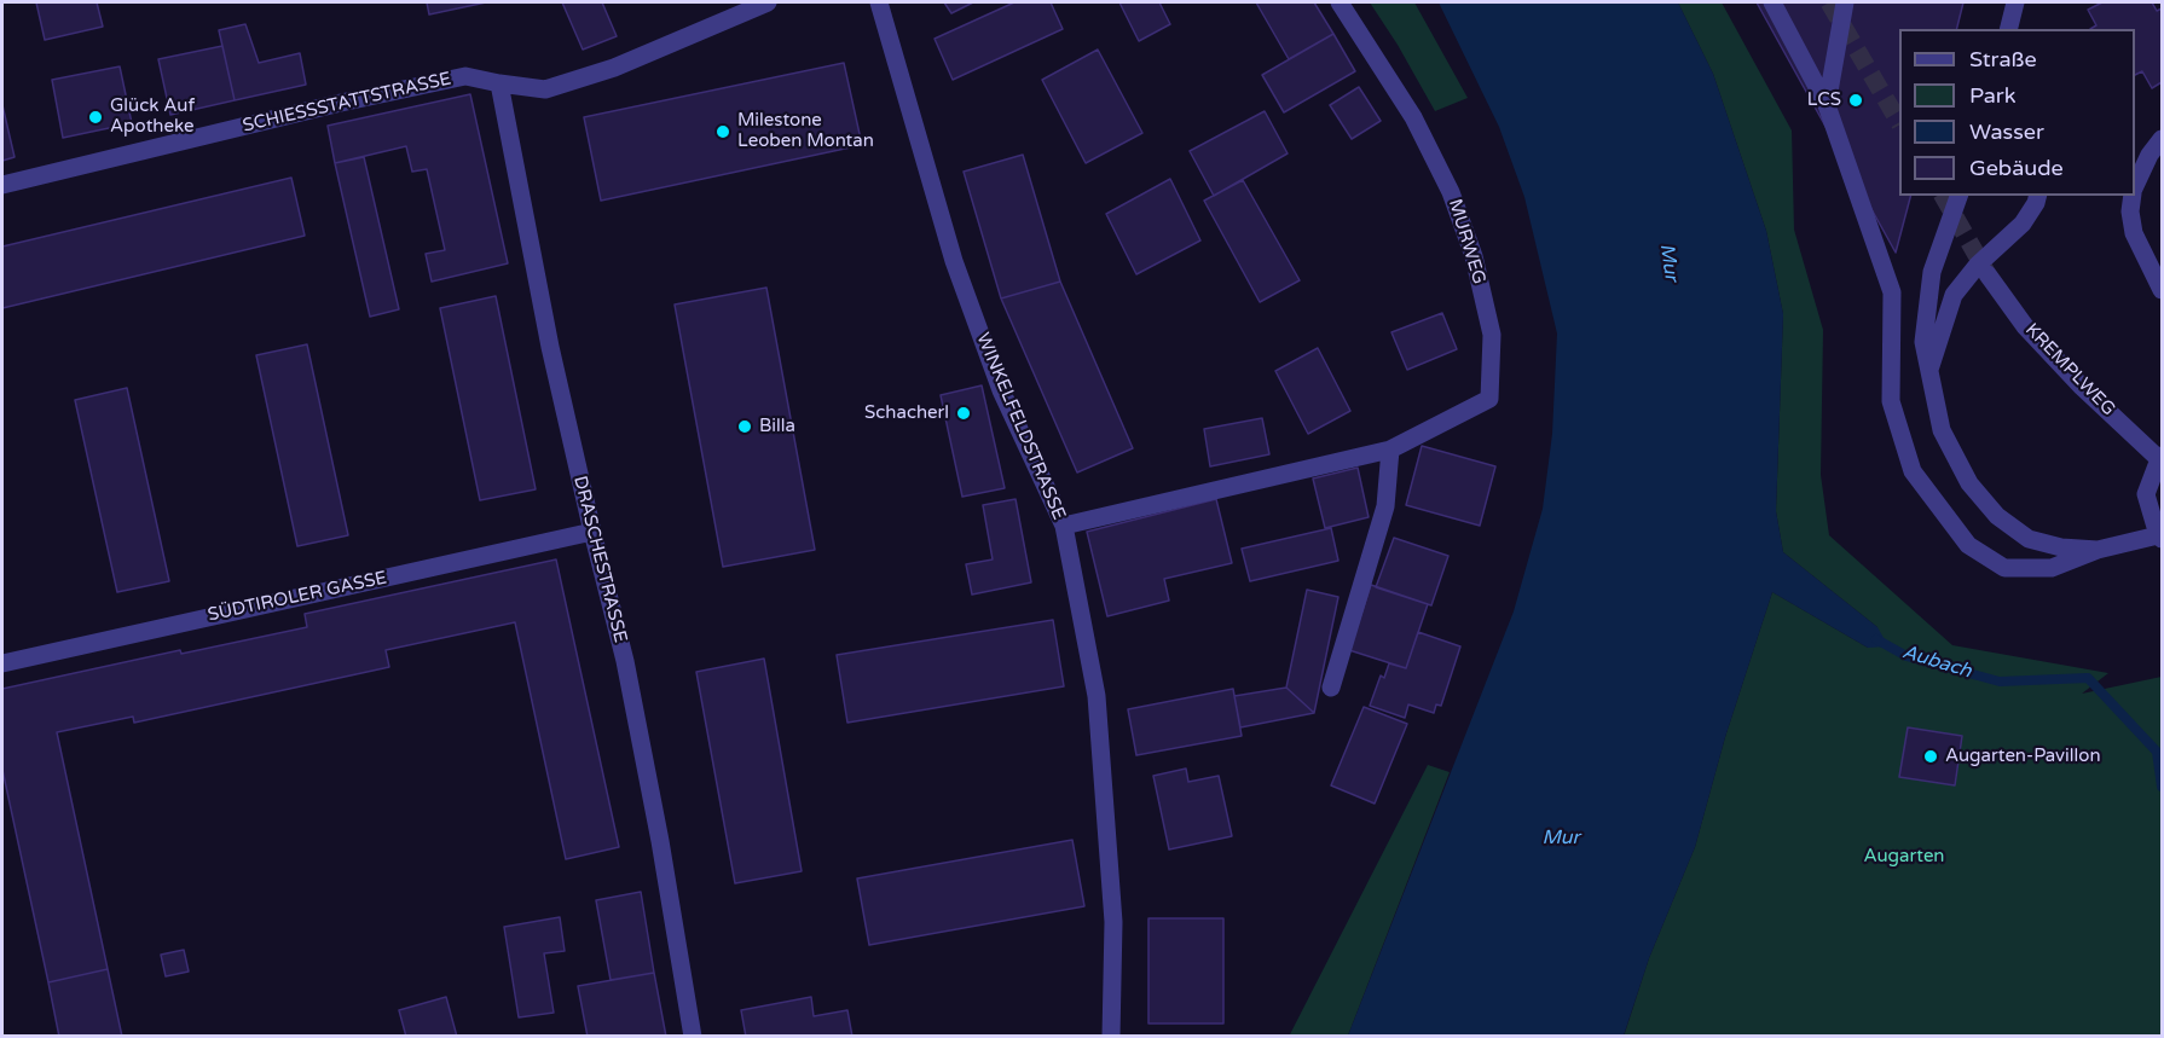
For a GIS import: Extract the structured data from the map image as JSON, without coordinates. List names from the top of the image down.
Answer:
{
  "streets": {
    "street": [
      "SCHIESSSTATTSTRASSE",
      "MURWEG",
      "KREMPLWEG",
      "WINKELFELDSTRASSE",
      "DRASCHESTRASSE",
      "SÜDTIROLER GASSE"
    ]
  },
  "crossings": [
    ["SCHIESSSTATTSTRASSE", "DRASCHESTRASSE"],
    ["MURWEG", "WINKELFELDSTRASSE"],
    ["DRASCHESTRASSE", "SÜDTIROLER GASSE"]
  ],
  "water": ["Mur", "Aubach"],
  "parks": ["Augarten"],
  "places": [
    "LCS",
    "Glück Auf Apotheke",
    "Milestone Leoben Montan",
    "Schacherl",
    "Billa",
    "Augarten-Pavillon"
  ],
  "legend": [
    "Straße",
    "Park",
    "Wasser",
    "Gebäude"
  ]
}
